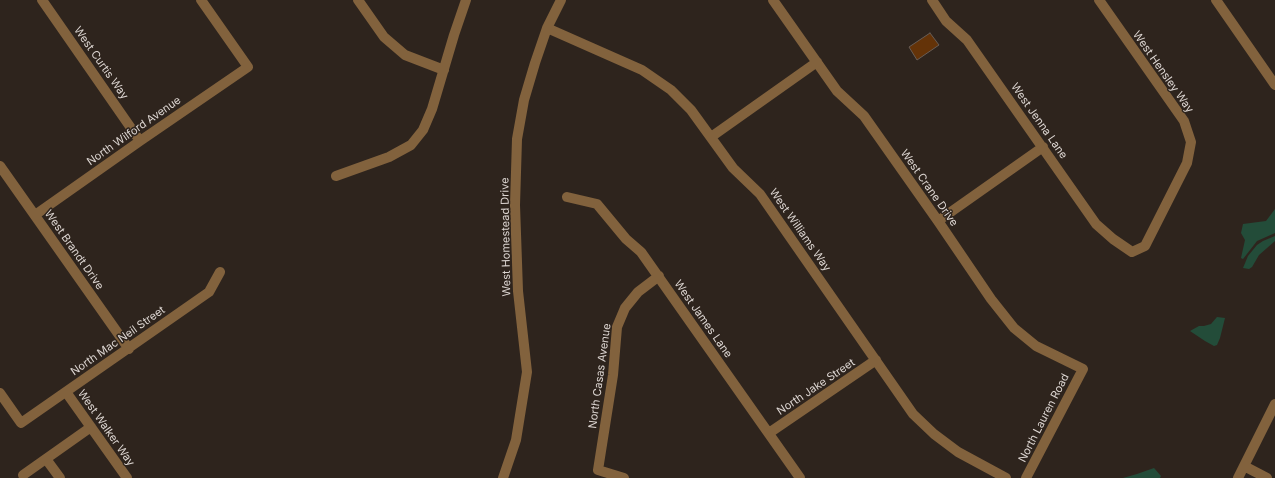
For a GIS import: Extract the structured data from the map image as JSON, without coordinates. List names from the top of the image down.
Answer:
{
  "streets": {
    "street": [
      "West Curtis Way",
      "West Hensley Way",
      "West Jenna Lane",
      "North Wilford Avenue",
      "West Crane Drive",
      "West Williams Way",
      "West Homestead Drive",
      "West Brandt Drive",
      "West James Lane",
      "North Mac Neil Street",
      "North Casas Avenue",
      "North Jake Street",
      "North Lauren Road",
      "West Walker Way"
    ]
  },
  "crossings": [
    ["West Curtis Way", "North Wilford Avenue"],
    ["West Hensley Way", "West Jenna Lane"],
    ["North Wilford Avenue", "West Brandt Drive"],
    ["West Crane Drive", "North Lauren Road"],
    ["West Williams Way", "West Homestead Drive"],
    ["West Williams Way", "North Jake Street"],
    ["West Brandt Drive", "North Mac Neil Street"],
    ["West James Lane", "North Casas Avenue"],
    ["West James Lane", "North Jake Street"],
    ["North Mac Neil Street", "West Walker Way"]
  ]
}
